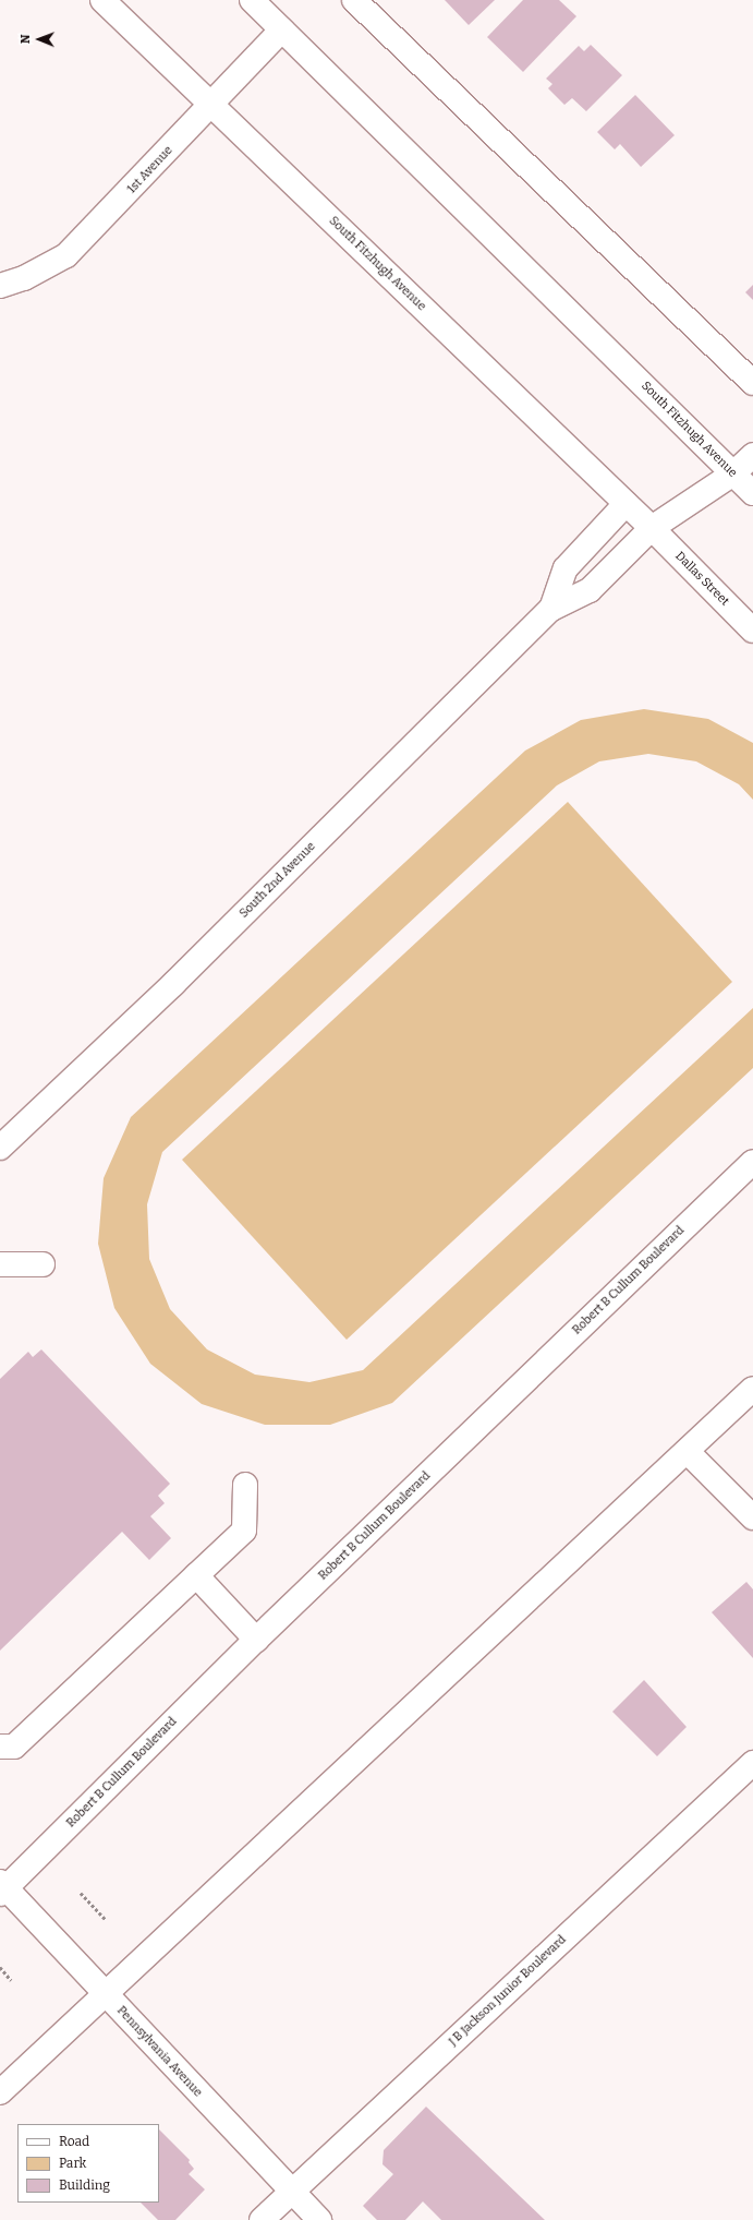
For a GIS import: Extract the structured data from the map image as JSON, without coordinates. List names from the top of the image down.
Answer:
{
  "streets": {
    "main road": [
      "1st Avenue",
      "South Fitzhugh Avenue",
      "Dallas Street",
      "South 2nd Avenue",
      "Robert B Cullum Boulevard",
      "J B Jackson Junior Boulevard",
      "Pennsylvania Avenue"
    ]
  },
  "crossings": [
    ["1st Avenue", "South Fitzhugh Avenue"],
    ["South Fitzhugh Avenue", "Dallas Street"],
    ["South Fitzhugh Avenue", "South 2nd Avenue"],
    ["Dallas Street", "South 2nd Avenue"],
    ["Robert B Cullum Boulevard", "Pennsylvania Avenue"],
    ["J B Jackson Junior Boulevard", "Pennsylvania Avenue"]
  ],
  "legend": ["Road", "Park", "Building"],
  "north": "left"
}
